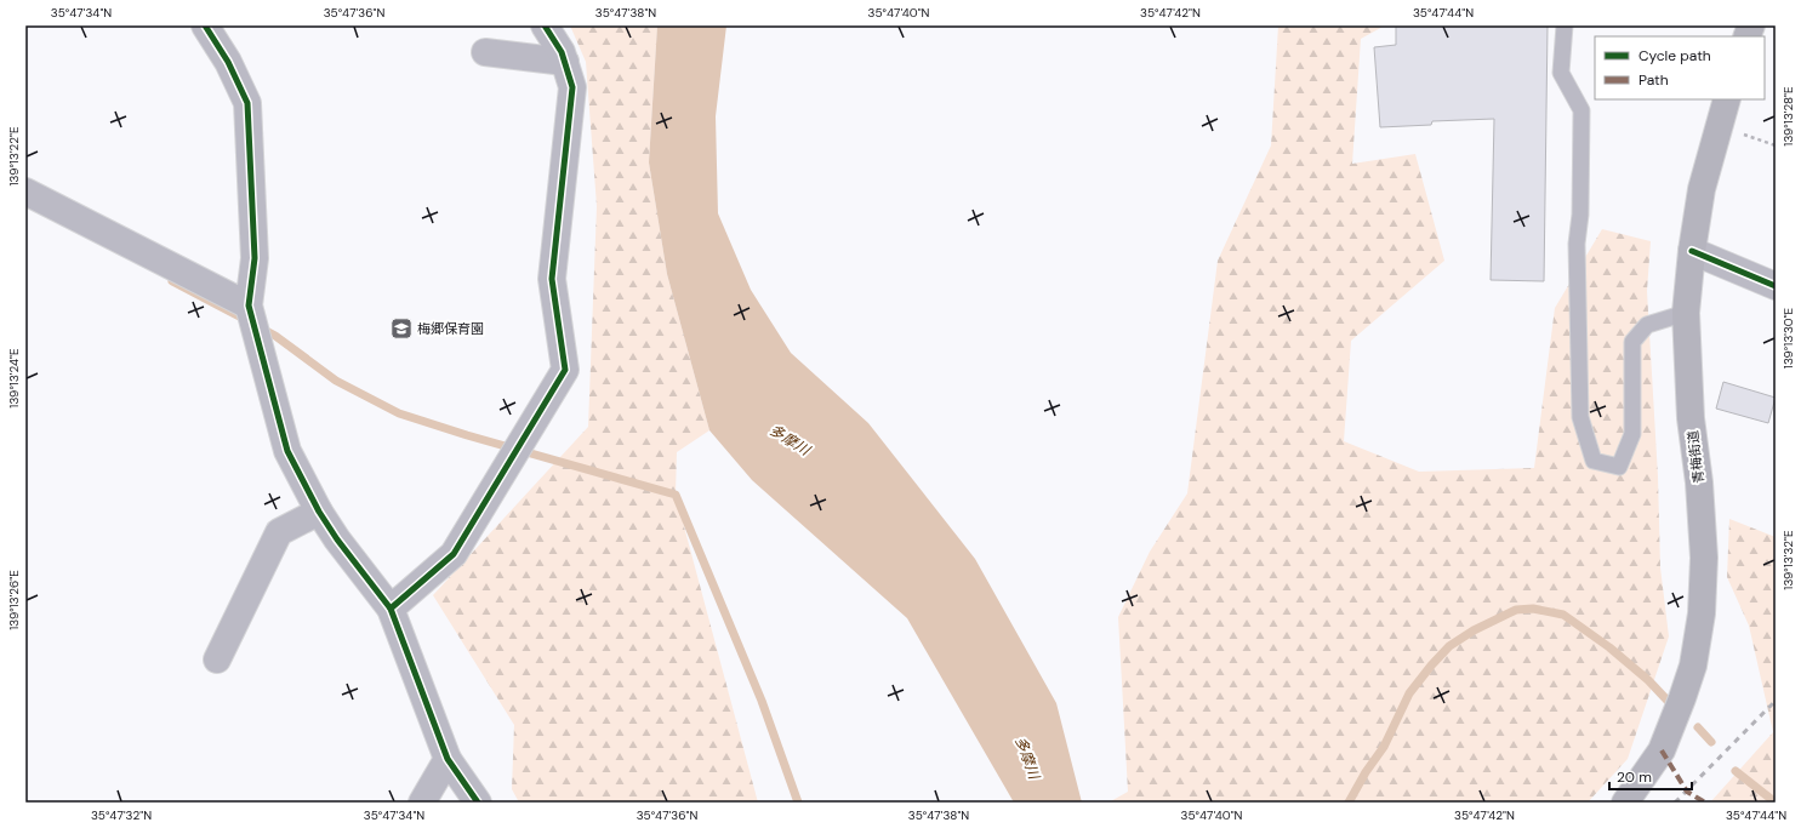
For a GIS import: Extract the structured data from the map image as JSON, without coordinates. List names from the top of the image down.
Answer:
{
  "streets": {
    "highway": ["青梅街道"]
  },
  "water": ["多摩川"],
  "places": {
    "school or university": ["梅郷保育園"]
  },
  "legend": ["Cycle path", "Path"],
  "scale_bar": "20 m",
  "coordinates": [
    "35°47'34\"N",
    "35°47'36\"N",
    "35°47'38\"N",
    "35°47'40\"N",
    "35°47'42\"N",
    "35°47'44\"N",
    "139°13'28\"E",
    "139°13'22\"E",
    "139°13'30\"E",
    "139°13'24\"E",
    "139°13'32\"E",
    "139°13'26\"E",
    "35°47'32\"N"
  ]
}
